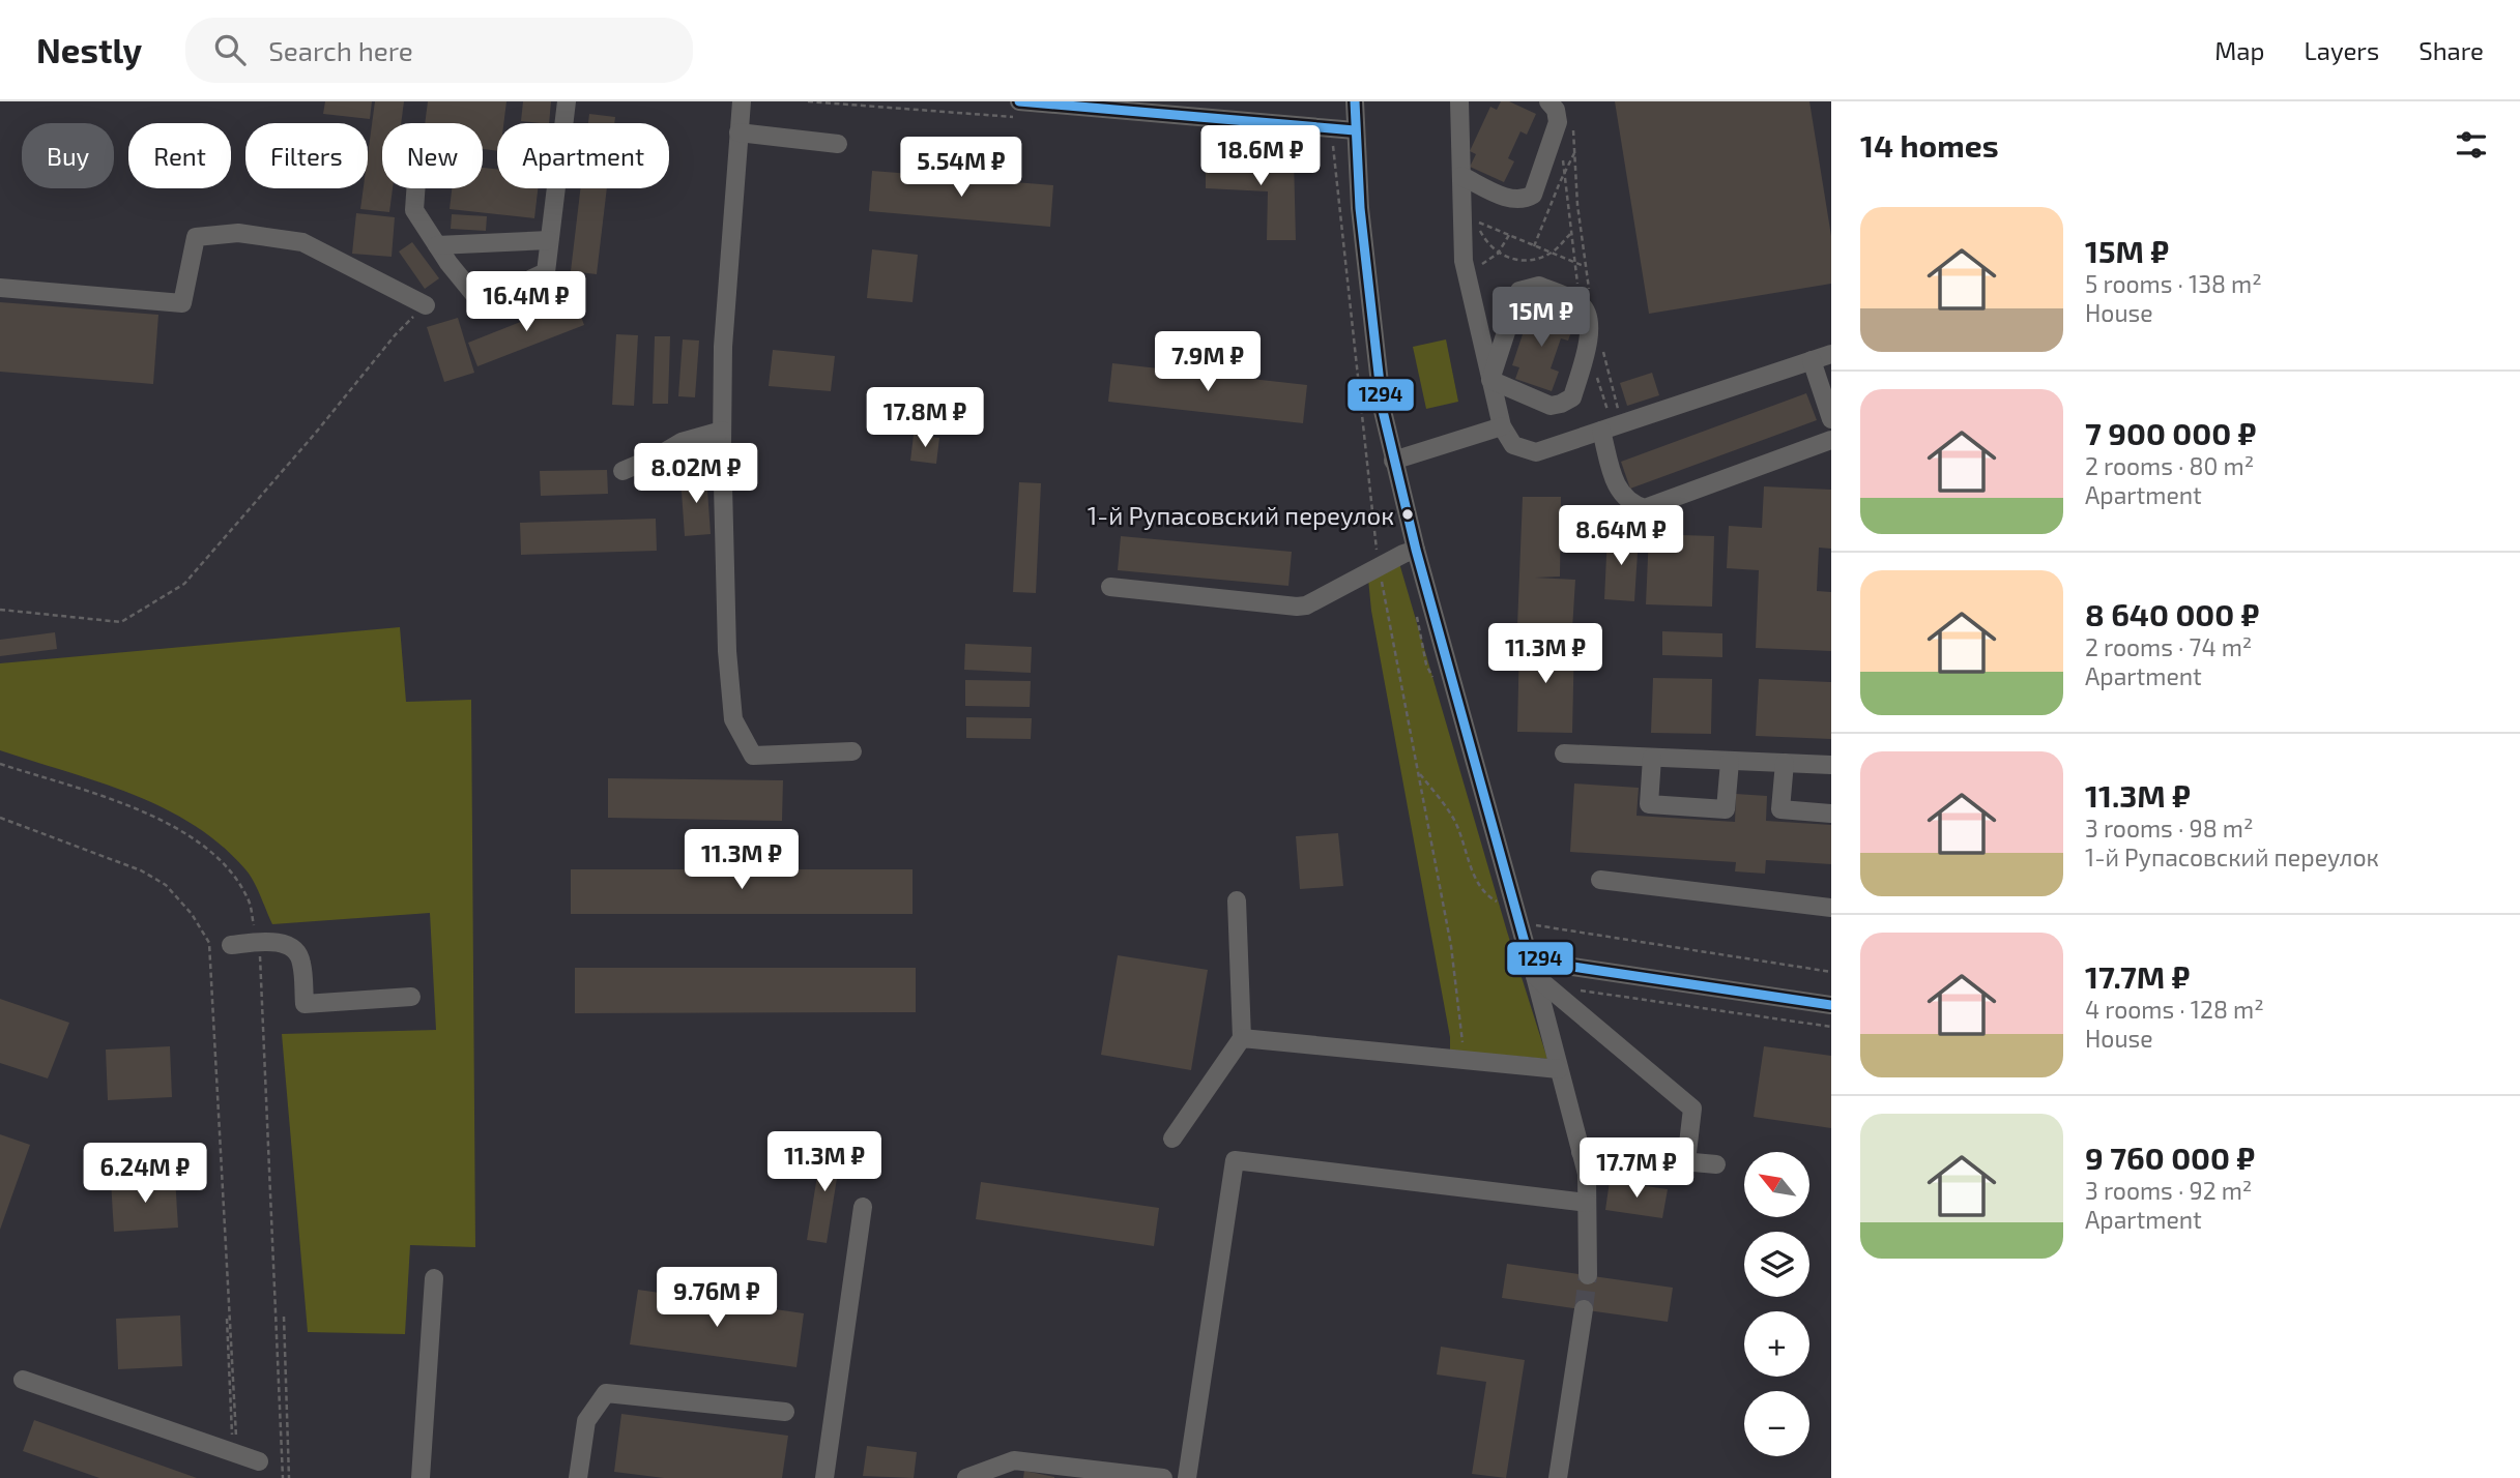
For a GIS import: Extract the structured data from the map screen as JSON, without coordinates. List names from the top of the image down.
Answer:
{
  "places": ["1-й Рупасовский переулок"],
  "lines": ["transit line 1294"],
  "north": "top left",
  "page": {
    "header": "Nestly",
    "search": "Search here",
    "nav": ["Map", "Layers", "Share"],
    "heading": "14 homes",
    "chip": [
      "Buy",
      "Rent",
      "Filters",
      "New",
      "Apartment"
    ],
    "price": [
      "18.6M ₽",
      "5.54M ₽",
      "16.4M ₽",
      "15M ₽",
      "7.9M ₽",
      "17.8M ₽",
      "8.02M ₽",
      "8.64M ₽",
      "11.3M ₽",
      "11.3M ₽",
      "11.3M ₽",
      "17.7M ₽",
      "6.24M ₽",
      "9.76M ₽"
    ],
    "list": [
      {
        "name": "15M ₽",
        "note": "5 rooms · 138 m² · House"
      },
      {
        "name": "7 900 000 ₽",
        "note": "2 rooms · 80 m² · Apartment"
      },
      {
        "name": "8 640 000 ₽",
        "note": "2 rooms · 74 m² · Apartment"
      },
      {
        "name": "11.3M ₽",
        "note": "3 rooms · 98 m² · 1-й Рупасовский переулок"
      },
      {
        "name": "17.7M ₽",
        "note": "4 rooms · 128 m² · House"
      },
      {
        "name": "9 760 000 ₽",
        "note": "3 rooms · 92 m² · Apartment"
      }
    ],
    "map_buttons": ["+", "−"]
  }
}
